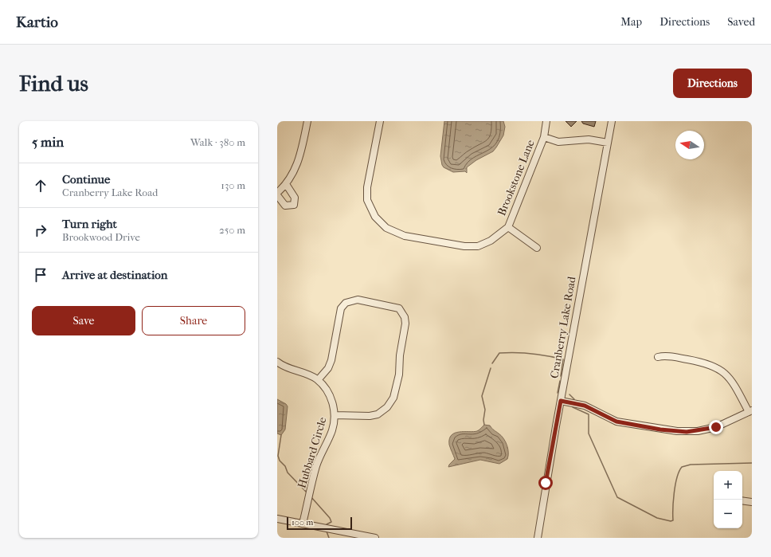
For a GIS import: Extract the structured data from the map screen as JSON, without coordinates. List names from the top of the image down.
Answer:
{
  "streets": {
    "street": ["Brookstone Lane", "Cranberry Lake Road", "Hubbard Circle"]
  },
  "scale_bar": "100 m",
  "north": "left",
  "page": {
    "header": "Kartio",
    "nav": ["Map", "Directions", "Saved"],
    "buttons": [
      "Directions",
      ["Save", "Share"]
    ],
    "title": "Find us",
    "heading": ["5 min", "Walk · 380 m"],
    "list": [
      ["Continue", "Cranberry Lake Road", "130 m"],
      ["Turn right", "Brookwood Drive", "250 m"],
      "Arrive at destination"
    ],
    "map_buttons": ["+", "−"],
    "scale": "100 m"
  }
}
